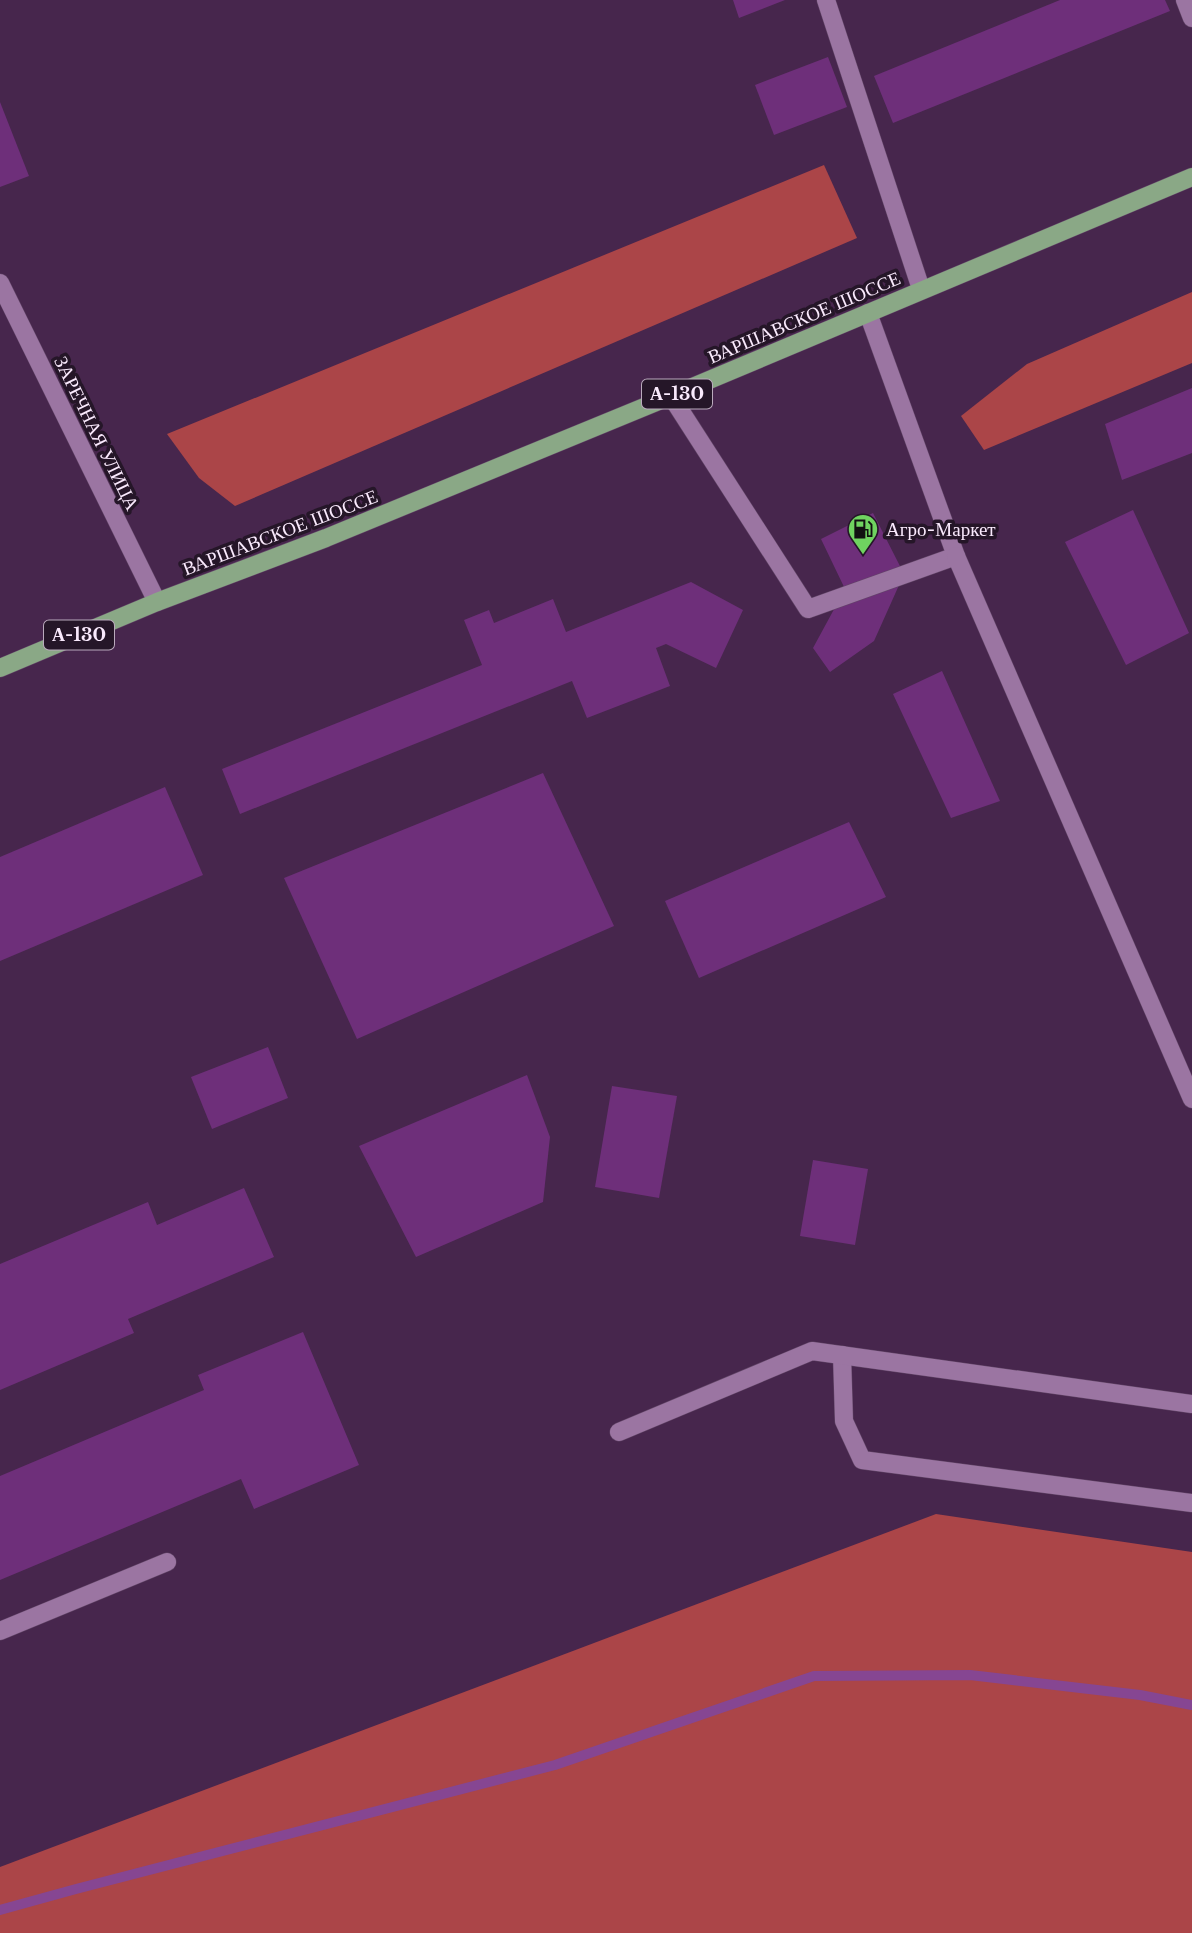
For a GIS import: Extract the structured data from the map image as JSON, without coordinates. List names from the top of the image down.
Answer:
{
  "streets": {
    "main road": ["ВАРШАВСКОЕ ШОССЕ", "А-130"],
    "street": ["ЗАРЕЧНАЯ УЛИЦА"]
  },
  "crossings": [
    ["ВАРШАВСКОЕ ШОССЕ", "А-130"],
    ["ВАРШАВСКОЕ ШОССЕ", "ЗАРЕЧНАЯ УЛИЦА"],
    ["А-130", "ЗАРЕЧНАЯ УЛИЦА"]
  ],
  "places": {
    "fuel station": ["Агро-Маркет"]
  }
}
